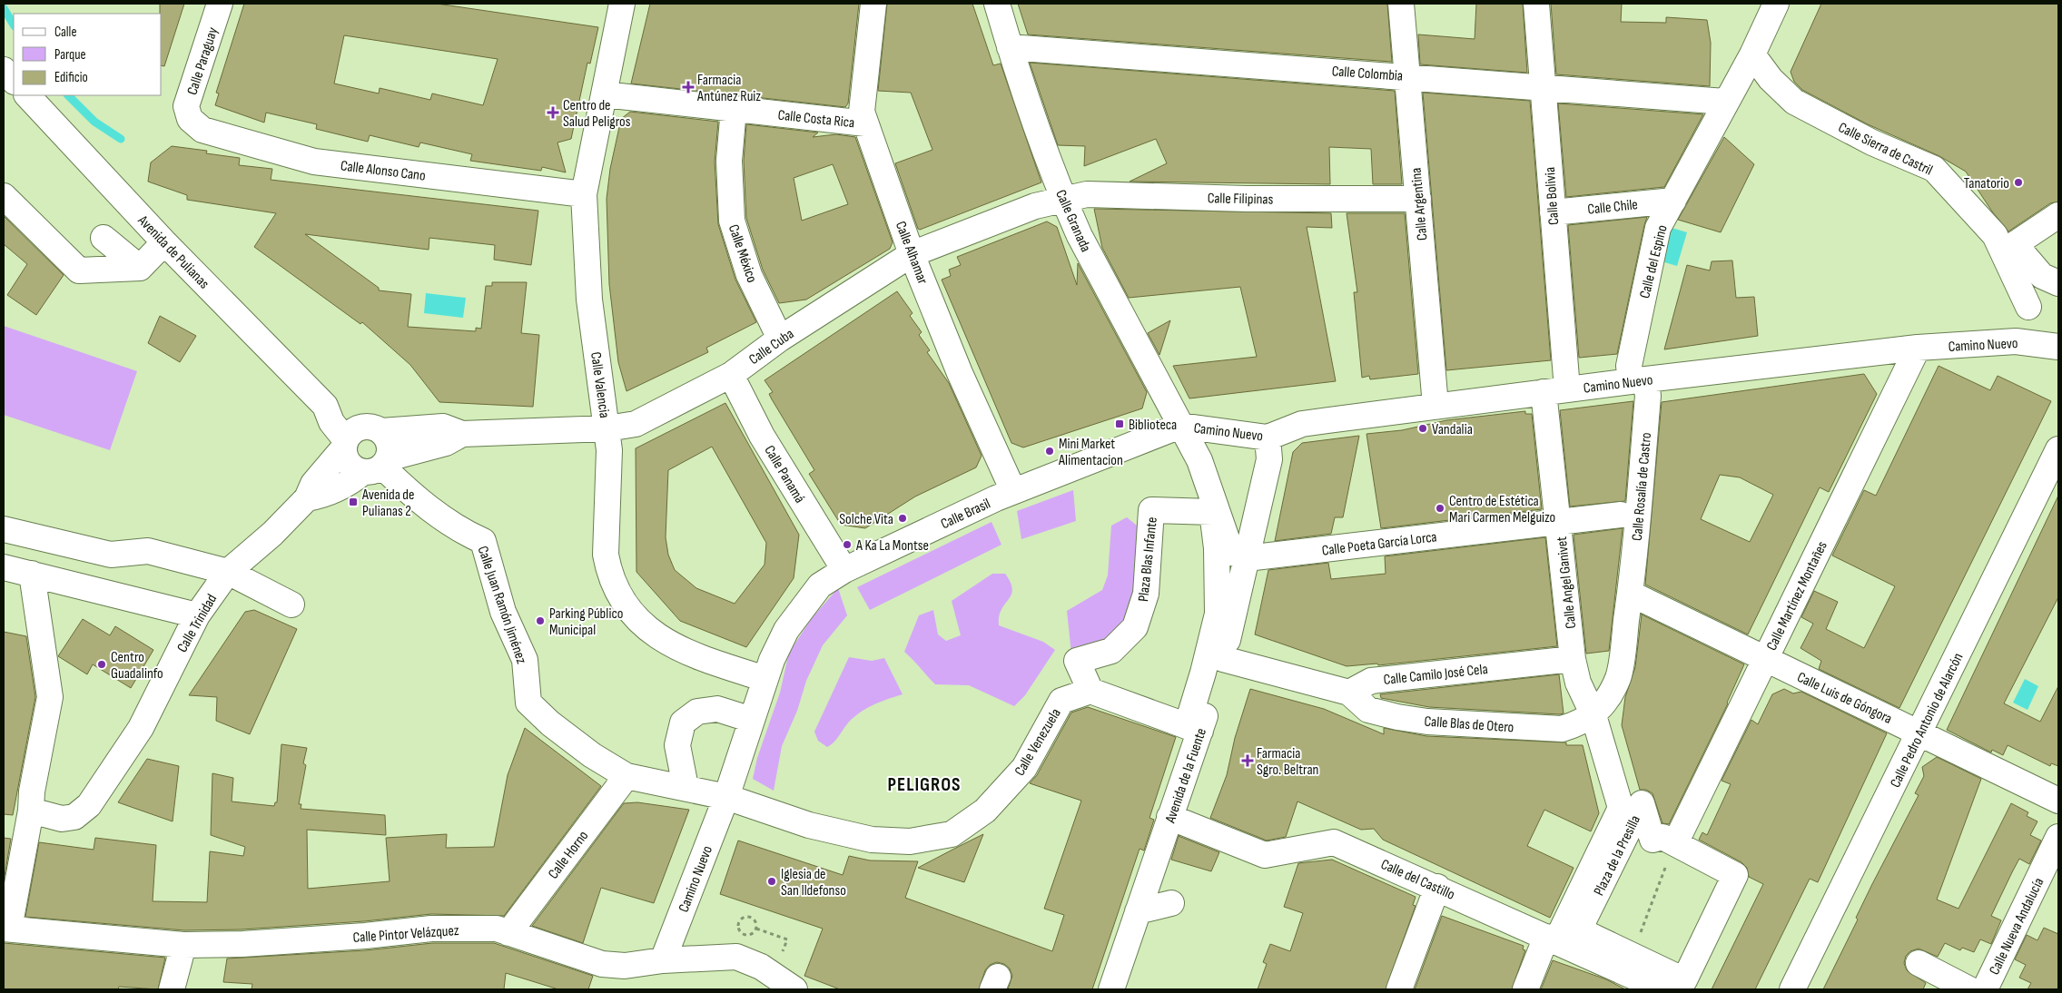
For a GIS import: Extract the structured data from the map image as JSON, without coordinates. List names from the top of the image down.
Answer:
{
  "streets": {
    "street": [
      "Calle Paraguay",
      "Calle Colombia",
      "Calle Costa Rica",
      "Calle Sierra de Castril",
      "Calle Alonso Cano",
      "Calle Bolivia",
      "Calle Filipinas",
      "Calle Argentina",
      "Calle Chile",
      "Calle Granada",
      "Avenida de Pulianas",
      "Calle Alhamar",
      "Calle México",
      "Calle del Espino",
      "Camino Nuevo",
      "Calle Cuba",
      "Calle Valencia",
      "Calle Panamá",
      "Calle Rosalía de Castro",
      "Calle Brasil",
      "Calle Poeta García Lorca",
      "Plaza Blas Infante",
      "Calle Angel Ganivet",
      "Calle Martínez Montañes",
      "Calle Juan Ramón Jiménez",
      "Calle Trinidad",
      "Calle Camilo José Cela",
      "Calle Luis de Góngora",
      "Calle Pedro Antonio de Alarcón",
      "Calle Blas de Otero",
      "Calle Venezuela",
      "Avenida de la Fuente",
      "Calle Horno",
      "Plaza de la Presilla",
      "Calle del Castillo",
      "Calle Nueva Andalucía",
      "Calle Pintor Velázquez"
    ]
  },
  "crossings": [
    ["Calle Paraguay", "Calle Alonso Cano"],
    ["Calle Colombia", "Calle Bolivia"],
    ["Calle Colombia", "Calle Argentina"],
    ["Calle Colombia", "Calle Granada"],
    ["Calle Colombia", "Calle del Espino"],
    ["Calle Costa Rica", "Calle Alhamar"],
    ["Calle Costa Rica", "Calle México"],
    ["Calle Costa Rica", "Calle Valencia"],
    ["Calle Sierra de Castril", "Calle del Espino"],
    ["Calle Alonso Cano", "Calle Valencia"],
    ["Calle Bolivia", "Calle Chile"],
    ["Calle Bolivia", "Camino Nuevo"],
    ["Calle Bolivia", "Calle Angel Ganivet"],
    ["Calle Filipinas", "Calle Argentina"],
    ["Calle Filipinas", "Calle Granada"],
    ["Calle Filipinas", "Calle Cuba"],
    ["Calle Argentina", "Camino Nuevo"],
    ["Calle Chile", "Calle del Espino"],
    ["Calle Granada", "Camino Nuevo"],
    ["Calle Granada", "Calle Cuba"],
    ["Calle Granada", "Calle Brasil"],
    ["Avenida de Pulianas", "Calle Cuba"],
    ["Avenida de Pulianas", "Calle Juan Ramón Jiménez"],
    ["Avenida de Pulianas", "Calle Trinidad"],
    ["Calle Alhamar", "Calle Cuba"],
    ["Calle Alhamar", "Calle Brasil"],
    ["Calle México", "Calle Cuba"],
    ["Calle del Espino", "Camino Nuevo"],
    ["Calle del Espino", "Calle Rosalía de Castro"],
    ["Camino Nuevo", "Calle Rosalía de Castro"],
    ["Camino Nuevo", "Calle Brasil"],
    ["Camino Nuevo", "Calle Angel Ganivet"],
    ["Camino Nuevo", "Calle Martínez Montañes"],
    ["Camino Nuevo", "Calle Juan Ramón Jiménez"],
    ["Camino Nuevo", "Calle Venezuela"],
    ["Camino Nuevo", "Avenida de la Fuente"],
    ["Camino Nuevo", "Calle Pintor Velázquez"],
    ["Calle Cuba", "Calle Valencia"],
    ["Calle Cuba", "Calle Panamá"],
    ["Calle Cuba", "Calle Juan Ramón Jiménez"],
    ["Calle Cuba", "Calle Trinidad"],
    ["Calle Valencia", "Calle Brasil"],
    ["Calle Panamá", "Calle Brasil"],
    ["Calle Rosalía de Castro", "Calle Angel Ganivet"],
    ["Calle Rosalía de Castro", "Calle Luis de Góngora"],
    ["Calle Rosalía de Castro", "Calle Blas de Otero"],
    ["Calle Brasil", "Calle Juan Ramón Jiménez"],
    ["Calle Brasil", "Calle Venezuela"],
    ["Calle Poeta García Lorca", "Calle Angel Ganivet"],
    ["Calle Poeta García Lorca", "Avenida de la Fuente"],
    ["Plaza Blas Infante", "Calle Venezuela"],
    ["Plaza Blas Infante", "Avenida de la Fuente"],
    ["Calle Angel Ganivet", "Calle Camilo José Cela"],
    ["Calle Angel Ganivet", "Calle Blas de Otero"],
    ["Calle Angel Ganivet", "Calle del Castillo"],
    ["Calle Martínez Montañes", "Calle Luis de Góngora"],
    ["Calle Martínez Montañes", "Plaza de la Presilla"],
    ["Calle Juan Ramón Jiménez", "Calle Trinidad"],
    ["Calle Juan Ramón Jiménez", "Calle Venezuela"],
    ["Calle Juan Ramón Jiménez", "Calle Horno"],
    ["Calle Camilo José Cela", "Calle Blas de Otero"],
    ["Calle Luis de Góngora", "Calle Pedro Antonio de Alarcón"],
    ["Avenida de la Fuente", "Calle del Castillo"],
    ["Calle Horno", "Calle Pintor Velázquez"]
  ],
  "districts": ["PELIGROS"],
  "places": {
    "health": ["Farmacia Antúnez Ruiz", "Centro de Salud Peligros", "Farmacia Sgro. Beltran"],
    "other": [
      "Tanatorio",
      "Vandalia",
      "Mini Market Alimentacion",
      "Centro de Estética Mari Carmen Melguizo",
      "Solche Vita",
      "A Ka La Montse",
      "Parking Público Municipal",
      "Centro Guadalinfo",
      "Iglesia de San Ildefonso"
    ],
    "transit": ["Biblioteca", "Avenida de Pulianas 2"]
  },
  "legend": ["Calle", "Parque", "Edificio"]
}
